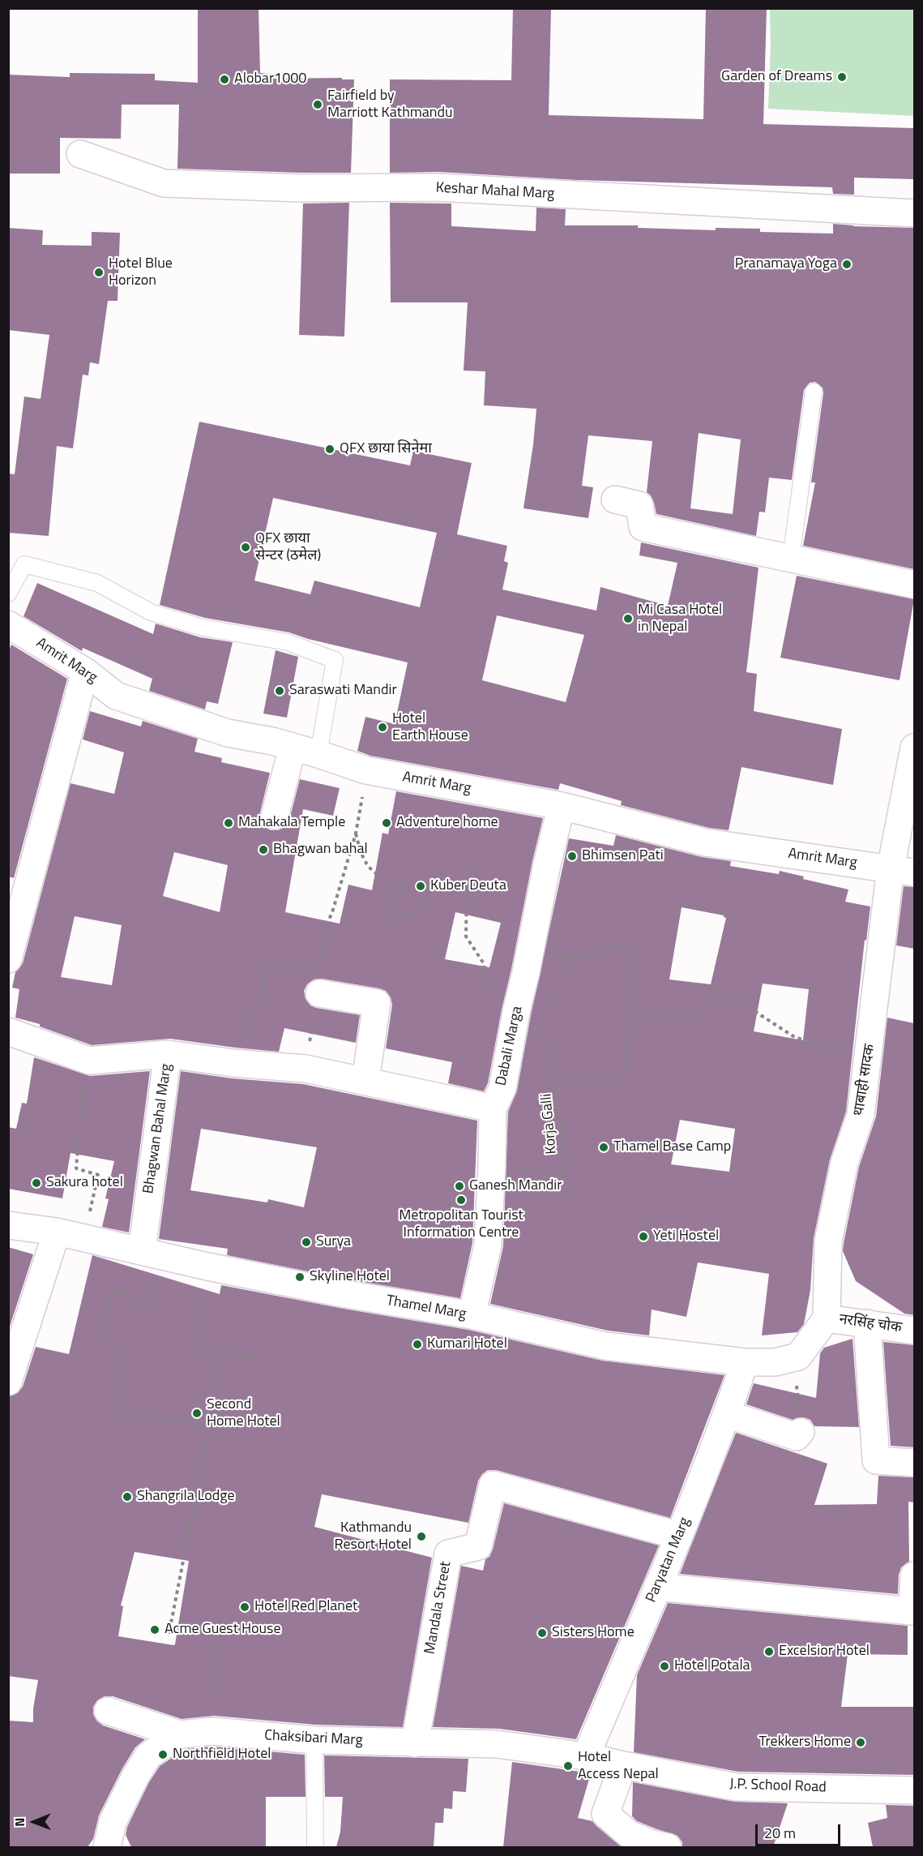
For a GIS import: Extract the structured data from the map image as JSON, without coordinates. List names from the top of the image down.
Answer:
{
  "streets": {
    "street": [
      "Keshar Mahal Marg",
      "Amrit Marg",
      "Dabali Marga",
      "थाबाही सादक",
      "Bhagwan Bahal Marg",
      "Thamel Marg",
      "नरसिंह चोक",
      "Paryatan Marg",
      "Mandala Street",
      "Chaksibari Marg",
      "J.P. School Road"
    ],
    "path": ["Korja Galli"]
  },
  "crossings": [
    ["Amrit Marg", "Dabali Marga"],
    ["Amrit Marg", "थाबाही सादक"],
    ["Dabali Marga", "Korja Galli"],
    ["Dabali Marga", "Thamel Marg"],
    ["थाबाही सादक", "Thamel Marg"],
    ["थाबाही सादक", "नरसिंह चोक"],
    ["Bhagwan Bahal Marg", "Thamel Marg"],
    ["Thamel Marg", "नरसिंह चोक"],
    ["Thamel Marg", "Paryatan Marg"],
    ["Paryatan Marg", "Mandala Street"],
    ["Paryatan Marg", "Chaksibari Marg"],
    ["Paryatan Marg", "J.P. School Road"],
    ["Mandala Street", "Chaksibari Marg"],
    ["Chaksibari Marg", "J.P. School Road"]
  ],
  "places": [
    "Garden of Dreams",
    "Alobar1000",
    "Fairfield by Marriott Kathmandu",
    "Pranamaya Yoga",
    "Hotel Blue Horizon",
    "QFX छाया सिनेमा",
    "QFX छाया सेन्टर (ठमेल)",
    "Mi Casa Hotel in Nepal",
    "Saraswati Mandir",
    "Hotel Earth House",
    "Mahakala Temple",
    "Adventure home",
    "Bhagwan bahal",
    "Bhimsen Pati",
    "Kuber Deuta",
    "Thamel Base Camp",
    "Sakura hotel",
    "Ganesh Mandir",
    "Metropolitan Tourist Information Centre",
    "Yeti Hostel",
    "Surya",
    "Skyline Hotel",
    "Kumari Hotel",
    "Second Home Hotel",
    "Shangrila Lodge",
    "Kathmandu Resort Hotel",
    "Hotel Red Planet",
    "Acme Guest House",
    "Sisters Home",
    "Excelsior Hotel",
    "Hotel Potala",
    "Trekkers Home",
    "Northfield Hotel",
    "Hotel Access Nepal"
  ],
  "scale_bar": "20 m",
  "north": "left"
}
